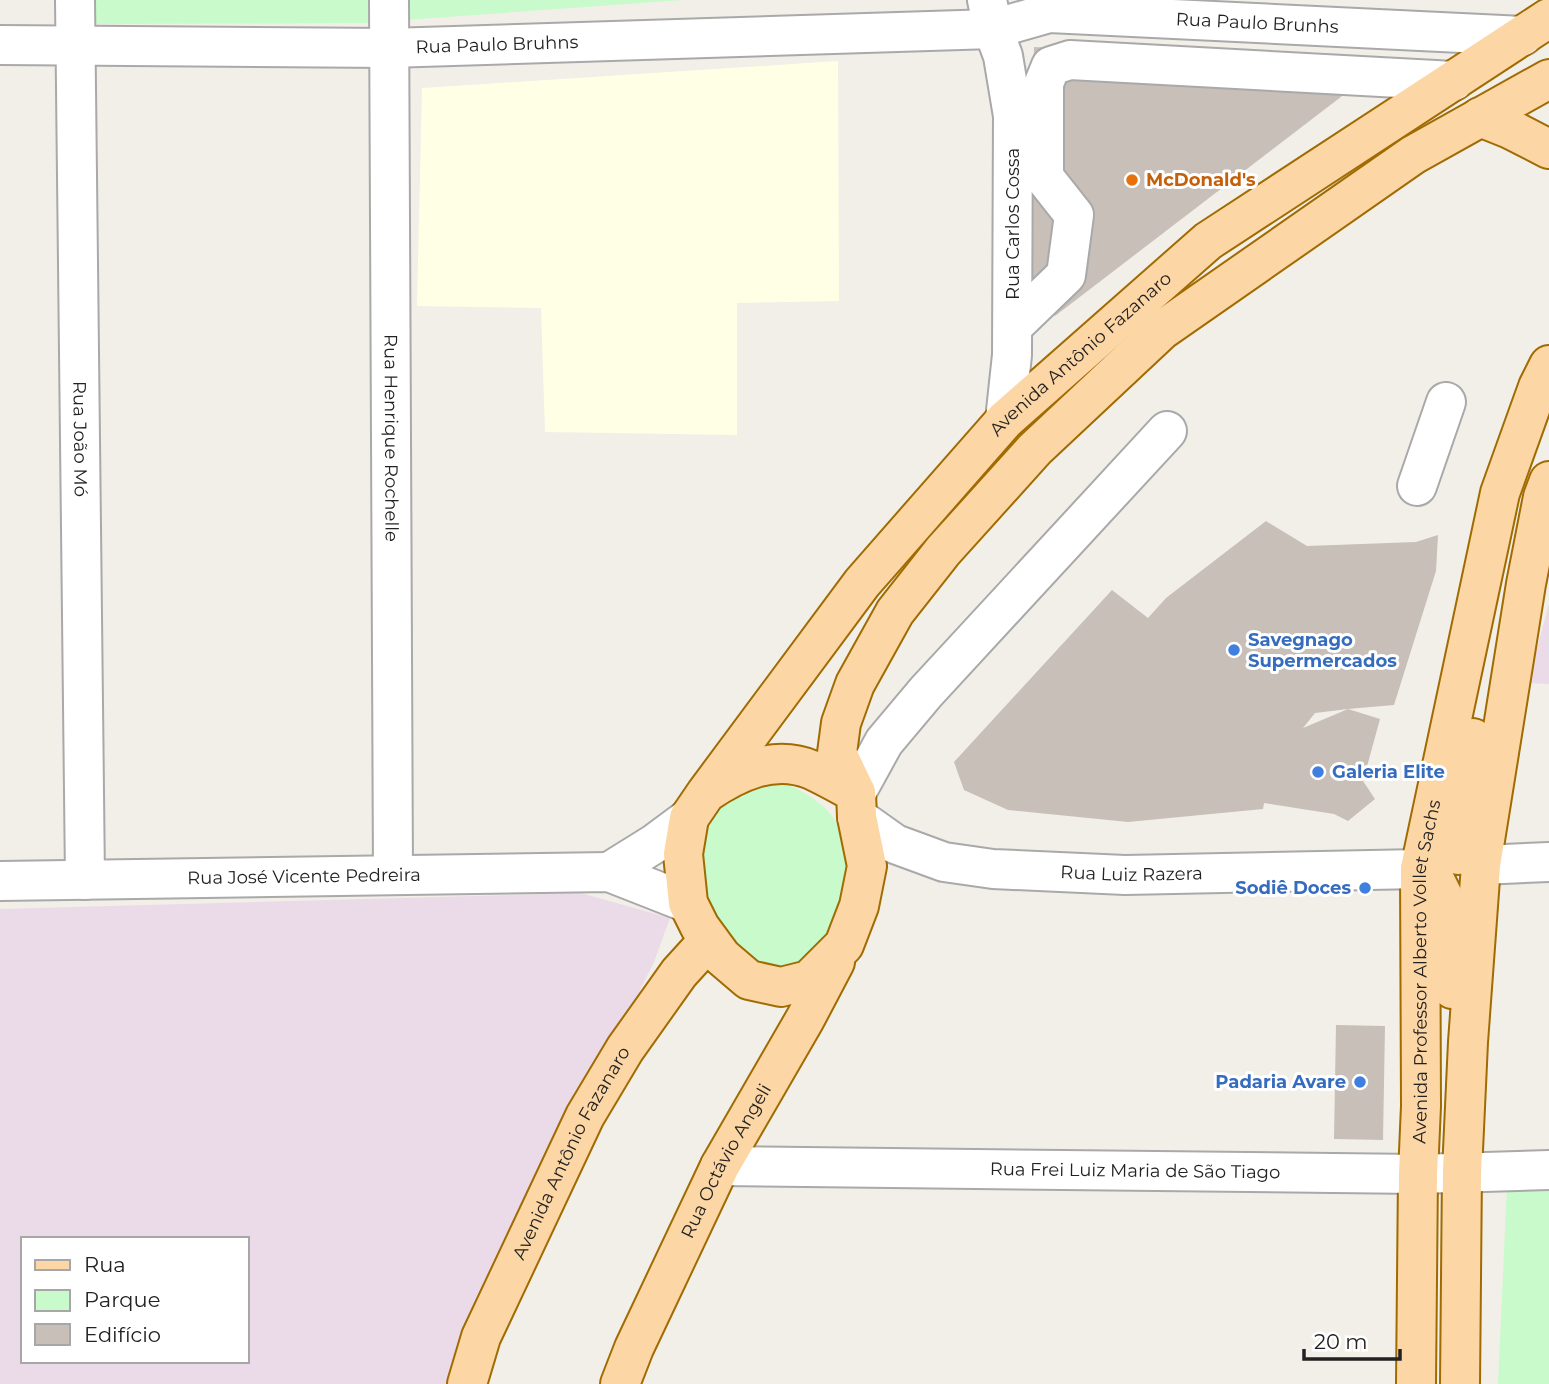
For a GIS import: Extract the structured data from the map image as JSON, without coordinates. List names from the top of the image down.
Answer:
{
  "streets": {
    "main road": ["Avenida Antônio Fazanaro", "Avenida Professor Alberto Vollet Sachs", "Rua Octávio Angeli"],
    "street": [
      "Rua Paulo Brunhs",
      "Rua Paulo Bruhns",
      "Rua Carlos Cossa",
      "Rua Henrique Rochelle",
      "Rua João Mó",
      "Rua Luiz Razera",
      "Rua José Vicente Pedreira",
      "Rua Frei Luiz Maria de São Tiago"
    ]
  },
  "crossings": [
    ["Rua Paulo Brunhs", "Rua Paulo Bruhns"],
    ["Rua Paulo Brunhs", "Rua Carlos Cossa"],
    ["Rua Paulo Brunhs", "Avenida Antônio Fazanaro"],
    ["Rua Paulo Bruhns", "Rua Carlos Cossa"],
    ["Rua Paulo Bruhns", "Rua Henrique Rochelle"],
    ["Rua Paulo Bruhns", "Rua João Mó"],
    ["Rua Carlos Cossa", "Avenida Antônio Fazanaro"],
    ["Avenida Antônio Fazanaro", "Rua Luiz Razera"],
    ["Avenida Antônio Fazanaro", "Rua José Vicente Pedreira"],
    ["Avenida Antônio Fazanaro", "Rua Octávio Angeli"],
    ["Rua Henrique Rochelle", "Rua José Vicente Pedreira"],
    ["Rua João Mó", "Rua José Vicente Pedreira"],
    ["Rua Luiz Razera", "Rua José Vicente Pedreira"],
    ["Rua Luiz Razera", "Avenida Professor Alberto Vollet Sachs"],
    ["Rua Luiz Razera", "Rua Octávio Angeli"],
    ["Rua José Vicente Pedreira", "Rua Octávio Angeli"],
    ["Avenida Professor Alberto Vollet Sachs", "Rua Frei Luiz Maria de São Tiago"],
    ["Rua Octávio Angeli", "Rua Frei Luiz Maria de São Tiago"]
  ],
  "places": [
    "McDonald's",
    "Savegnago Supermercados",
    "Galeria Elite",
    "Sodiê Doces",
    "Padaria Avare"
  ],
  "legend": ["Rua", "Parque", "Edifício"],
  "scale_bar": "20 m"
}
